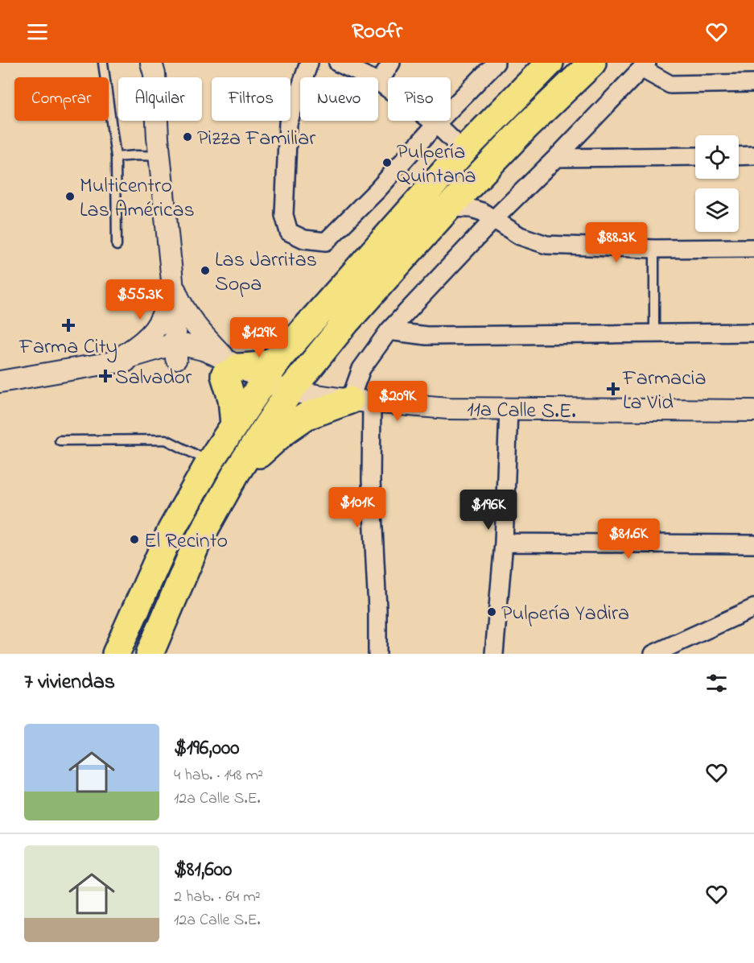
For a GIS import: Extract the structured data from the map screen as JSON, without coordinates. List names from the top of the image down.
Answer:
{
  "streets": {
    "street": ["11a Calle S.E."]
  },
  "places": {
    "other": [
      "Pizza Familiar",
      "Pulpería Quintana",
      "Multicentro Las Américas",
      "Las Jarritas Sopa",
      "El Recinto",
      "Pulpería Yadira"
    ],
    "health": ["Farma City", "Salvador", "Farmacia La Vid"]
  },
  "page": {
    "header": "Roofr",
    "chip": [
      "Comprar",
      "Alquilar",
      "Filtros",
      "Nuevo",
      "Piso"
    ],
    "price": [
      "$88.3K",
      "$55.3K",
      "$129K",
      "$209K",
      "$101K",
      "$196K",
      "$81.6K"
    ],
    "heading": "7 viviendas",
    "list": [
      {
        "name": "$196,000",
        "note": "4 hab. · 148 m² · 12a Calle S.E."
      },
      {
        "name": "$81,600",
        "note": "2 hab. · 64 m² · 12a Calle S.E."
      }
    ]
  }
}
